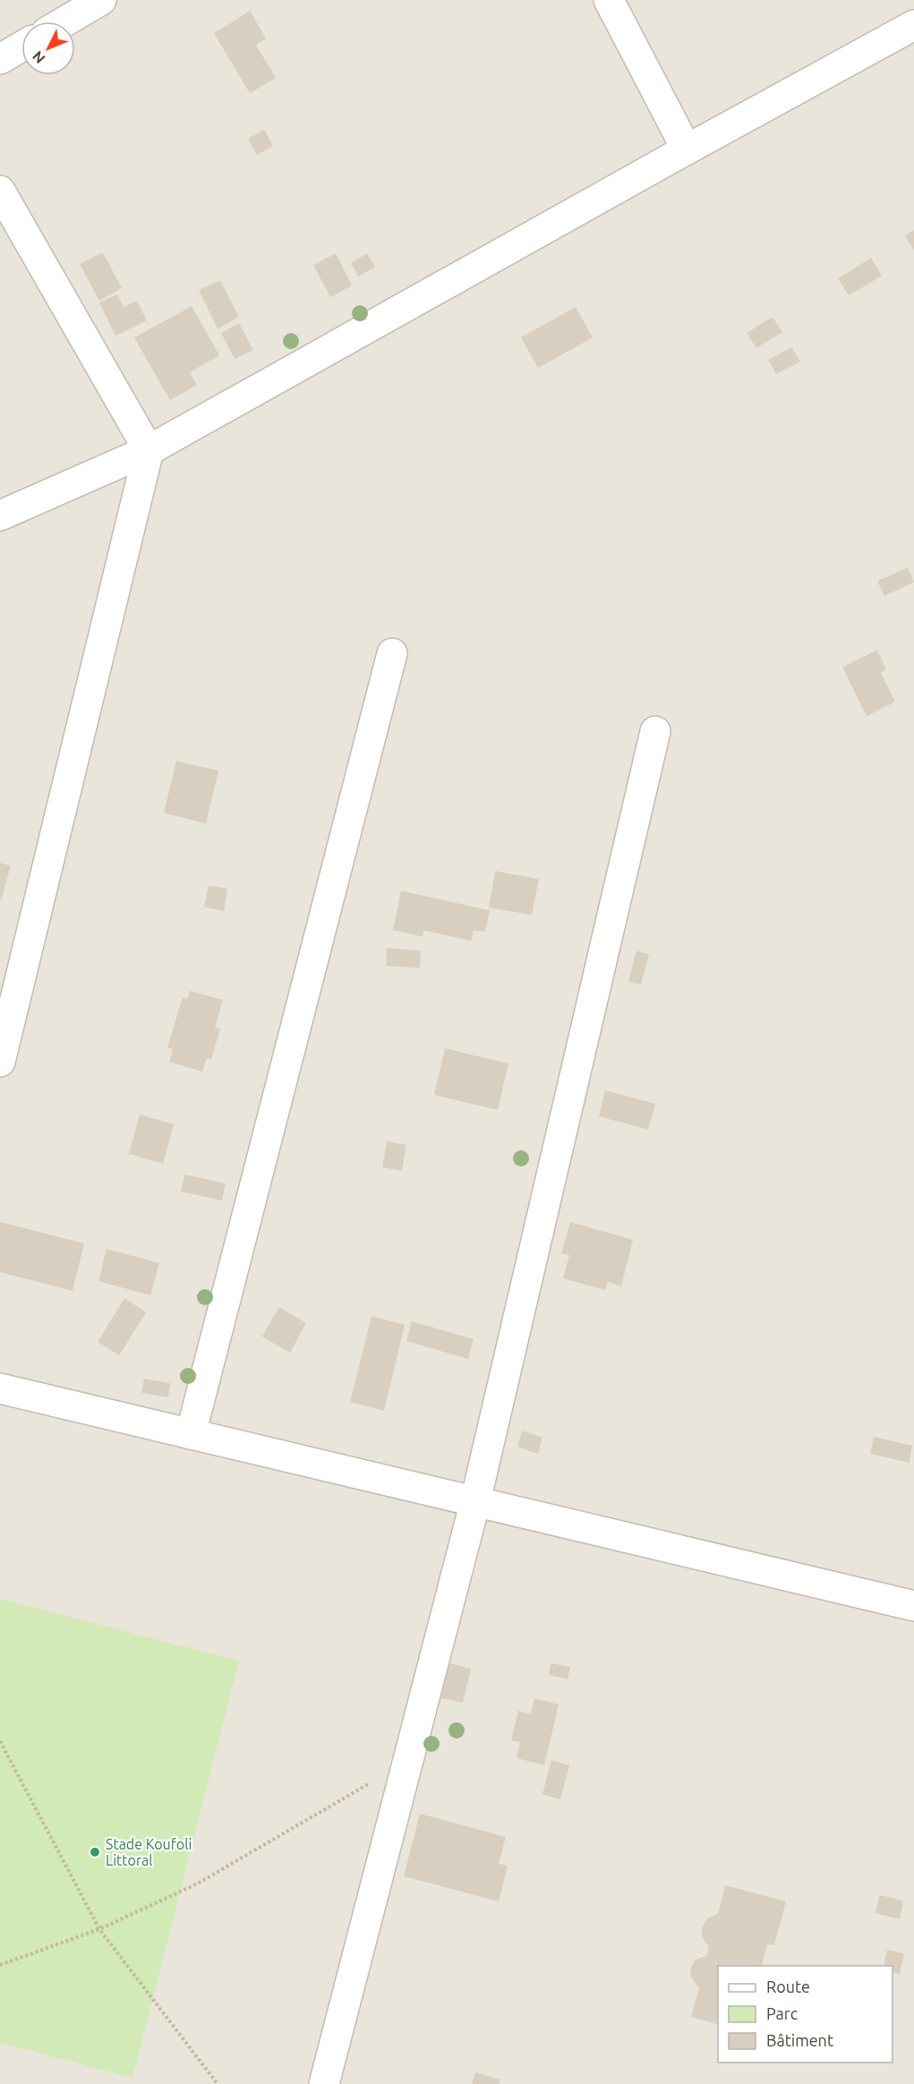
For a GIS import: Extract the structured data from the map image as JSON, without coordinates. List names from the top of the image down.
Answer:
{
  "places": ["Stade Koufoli Littoral"],
  "legend": ["Route", "Parc", "Bâtiment"],
  "north": "bottom left"
}
